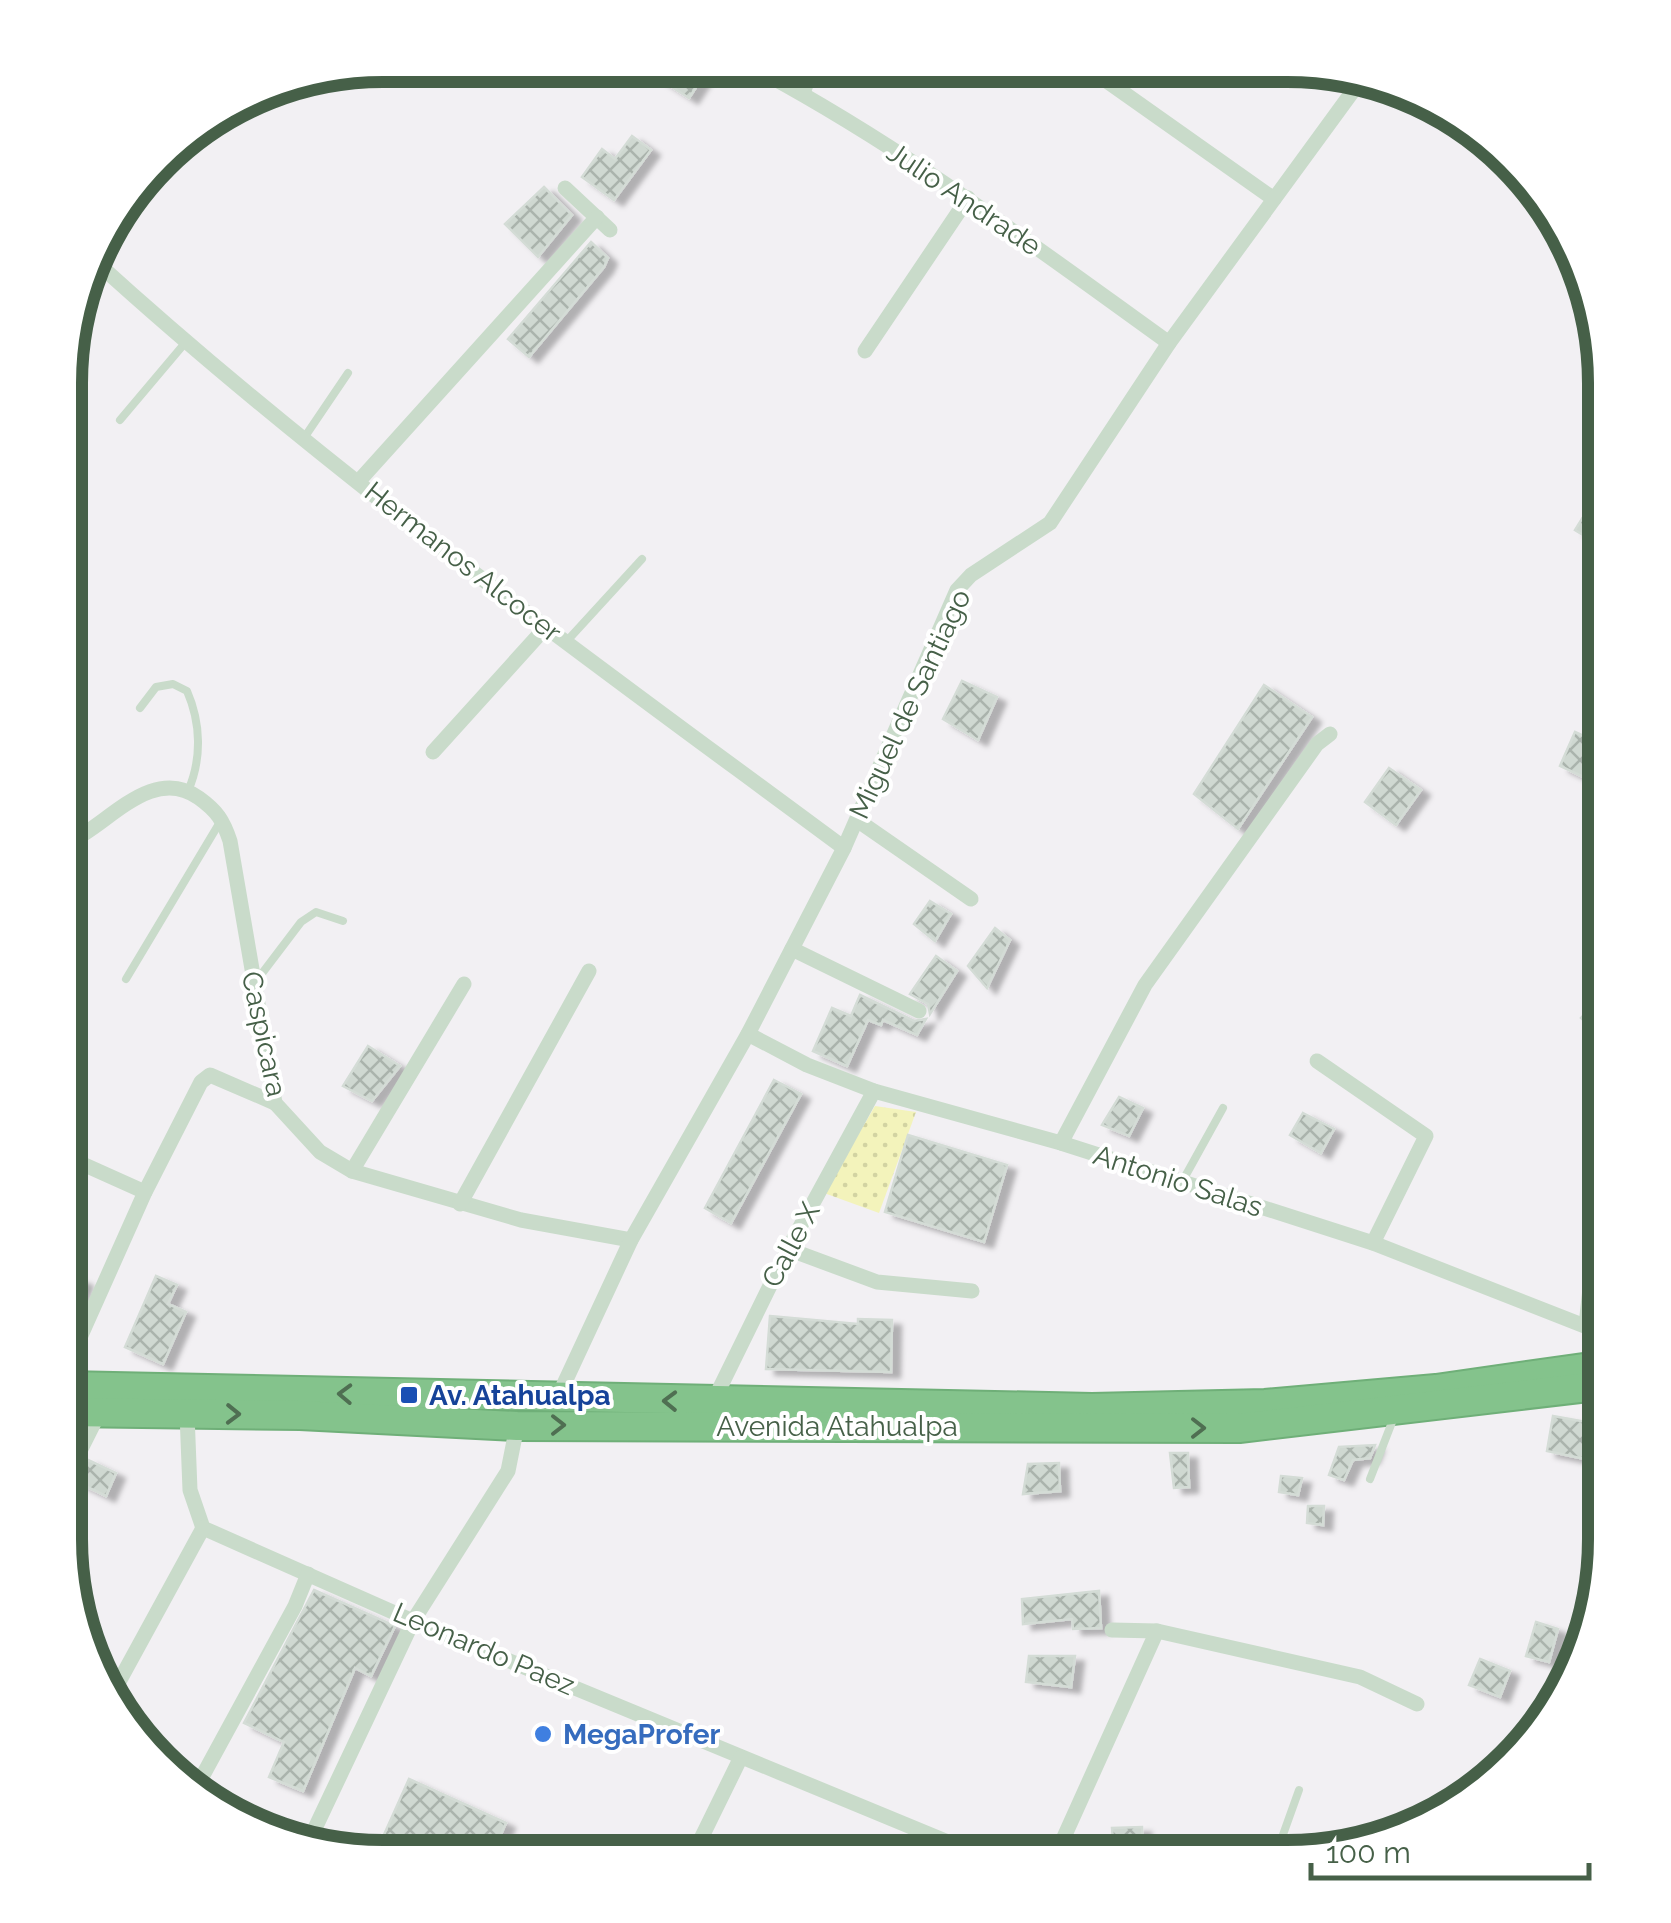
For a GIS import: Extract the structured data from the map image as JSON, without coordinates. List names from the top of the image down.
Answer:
{
  "streets": {
    "highway": ["Avenida Atahualpa"],
    "street": [
      "Julio Andrade",
      "Hermanos Alcocer",
      "Miguel de Santiago",
      "Caspicara",
      "Antonio Salas",
      "Calle X",
      "Leonardo Paez"
    ]
  },
  "crossings": [
    ["Julio Andrade", "Miguel de Santiago"],
    ["Hermanos Alcocer", "Miguel de Santiago"],
    ["Miguel de Santiago", "Caspicara"],
    ["Miguel de Santiago", "Antonio Salas"],
    ["Miguel de Santiago", "Avenida Atahualpa"],
    ["Antonio Salas", "Calle X"],
    ["Calle X", "Avenida Atahualpa"]
  ],
  "places": {
    "transit": ["Av. Atahualpa"],
    "other": ["MegaProfer"]
  },
  "scale_bar": "100 m"
}
